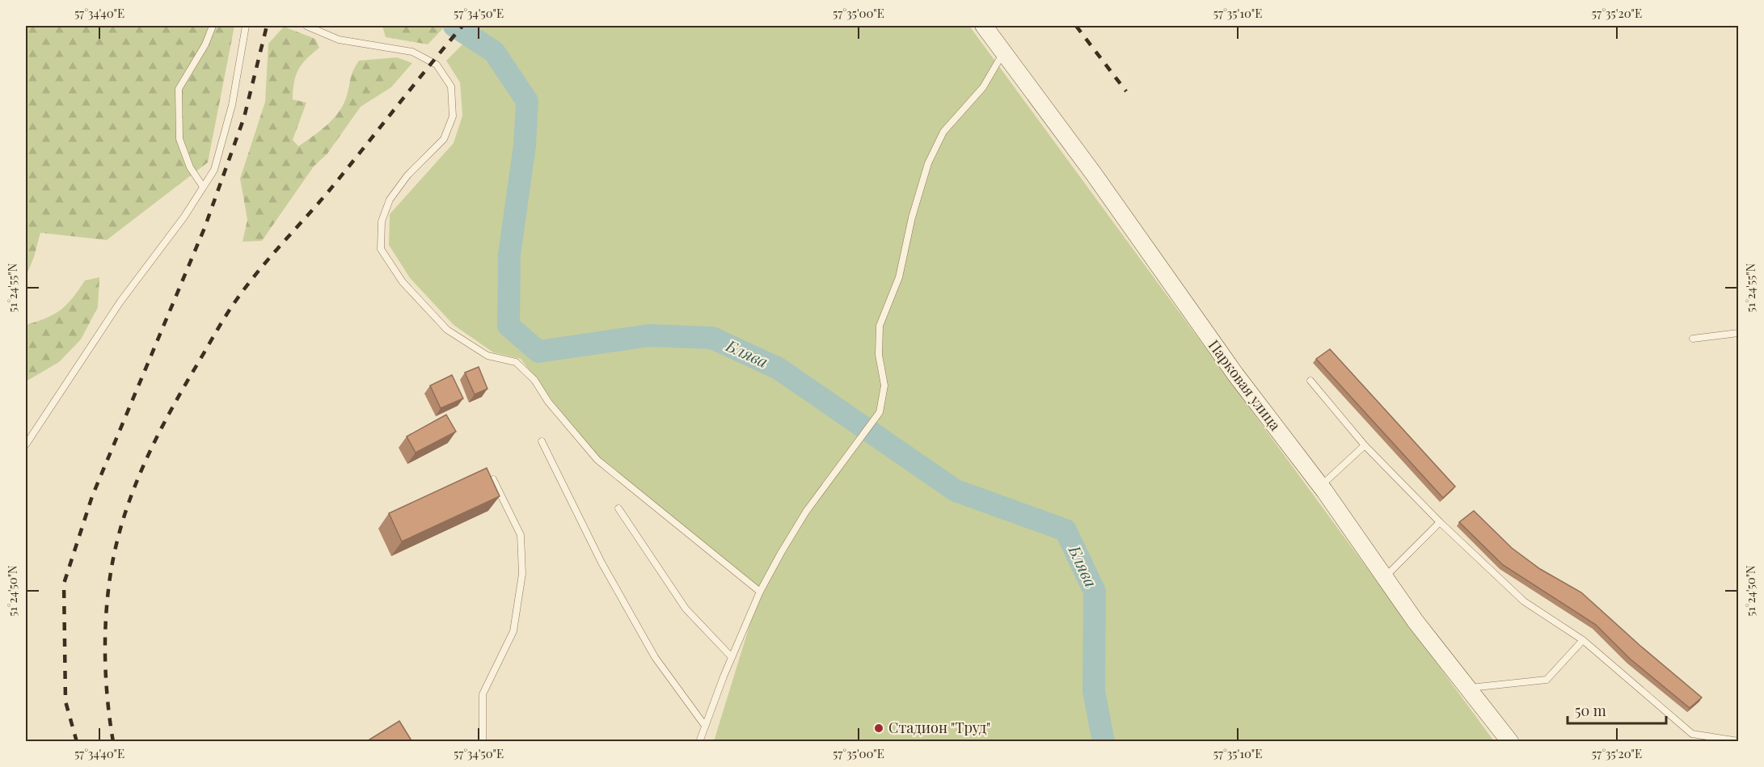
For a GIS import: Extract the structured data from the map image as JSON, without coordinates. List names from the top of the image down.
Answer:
{
  "streets": {
    "street": ["Парковая улица"]
  },
  "water": ["Блява"],
  "places": ["Стадион \"Труд\""],
  "scale_bar": "50 m",
  "coordinates": [
    "57°34'40\"E",
    "57°34'50\"E",
    "57°35'00\"E",
    "57°35'10\"E",
    "57°35'20\"E",
    "51°24'55\"N",
    "51°24'50\"N"
  ]
}
